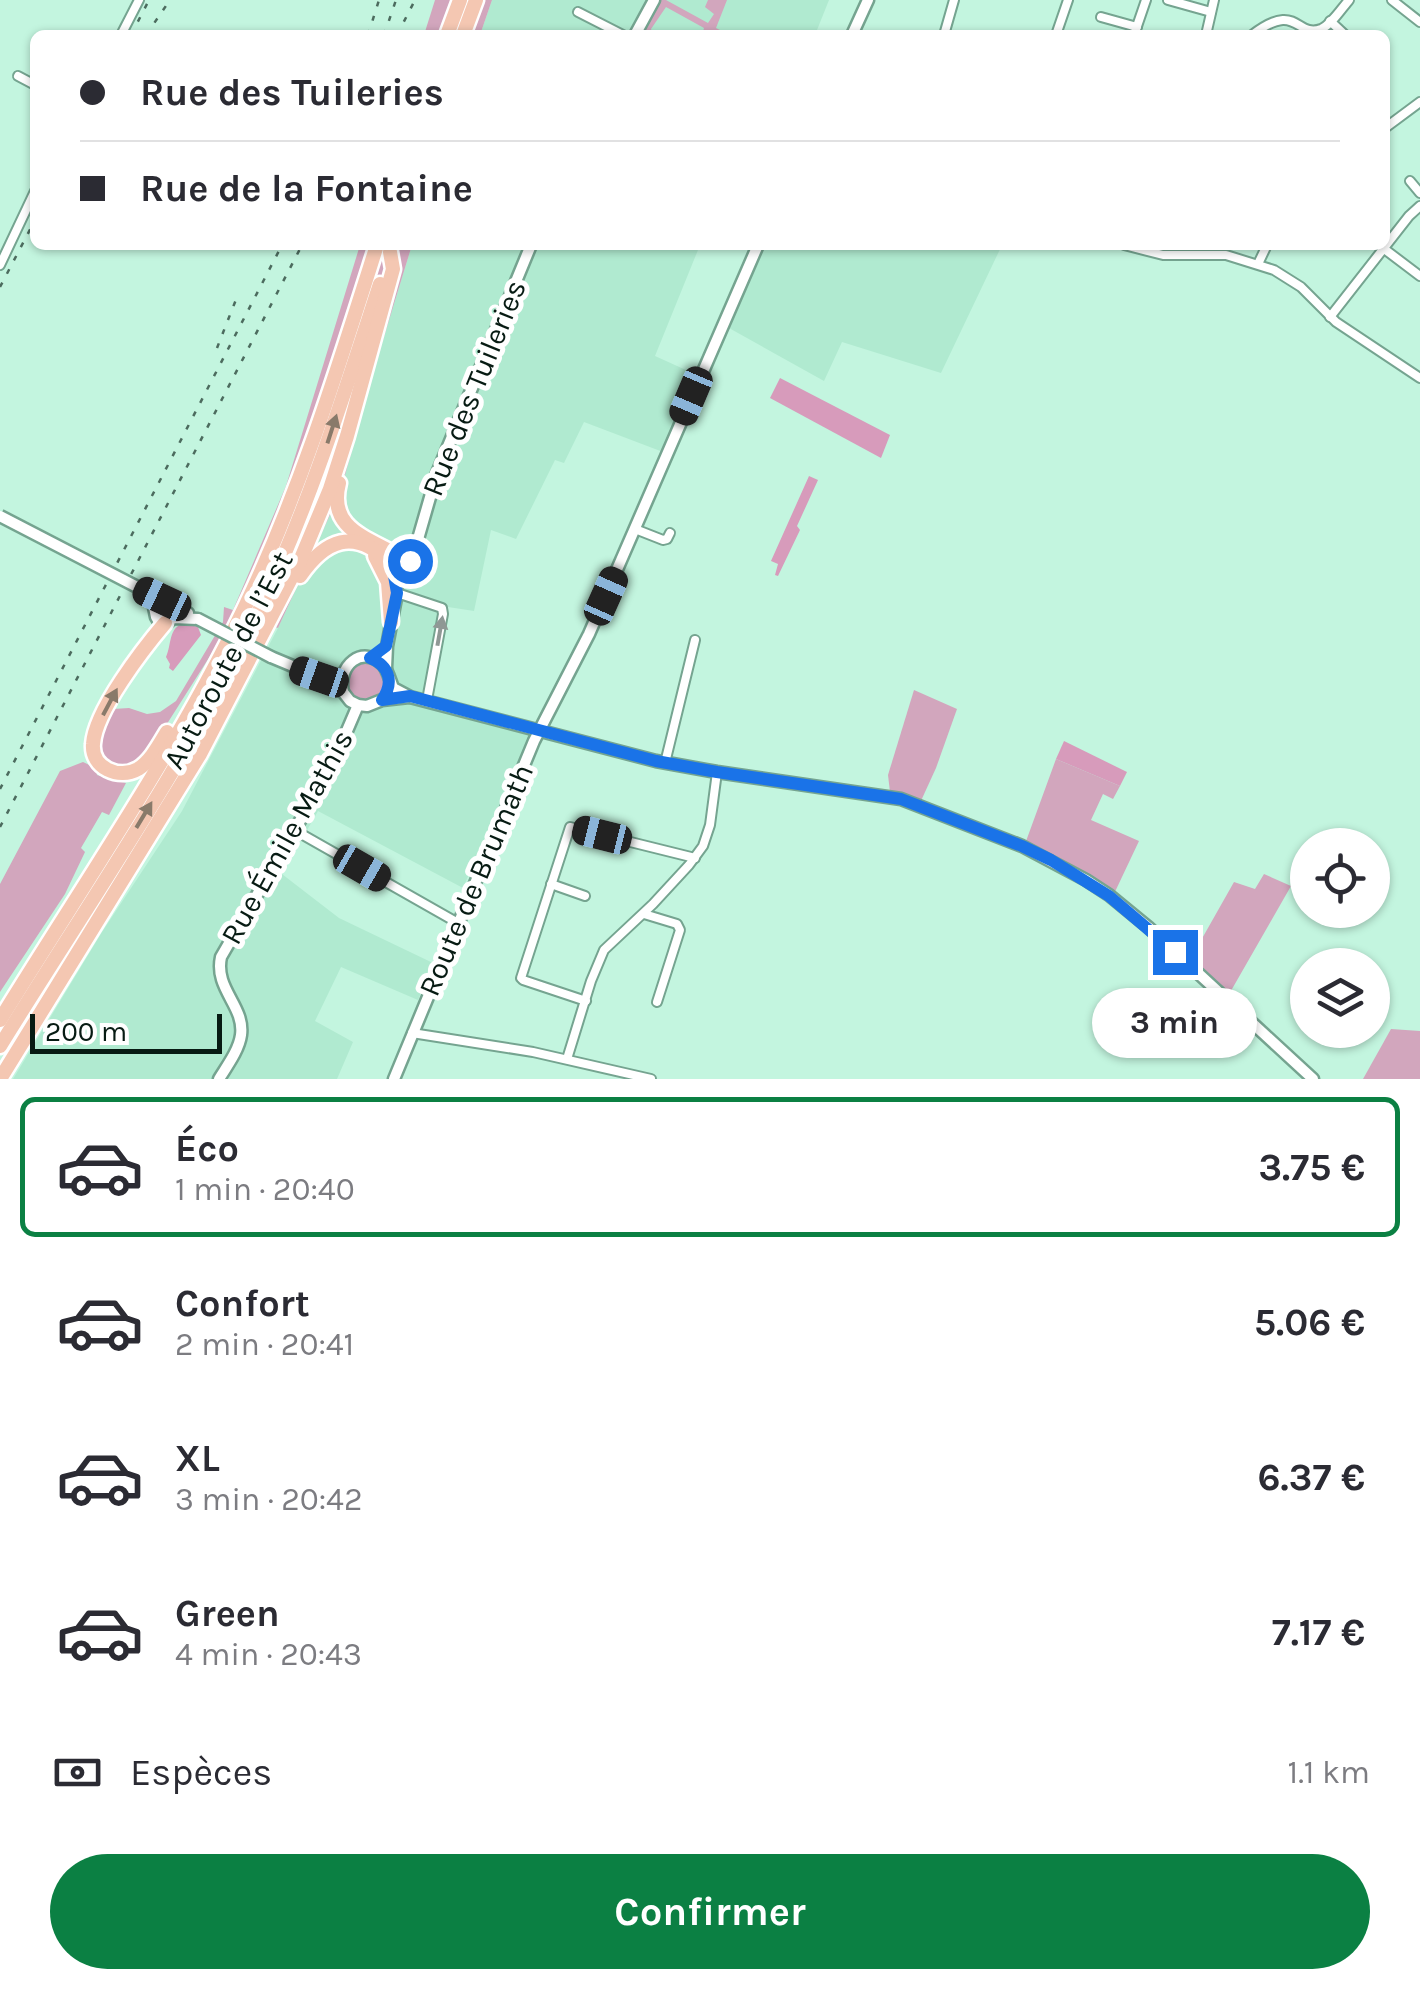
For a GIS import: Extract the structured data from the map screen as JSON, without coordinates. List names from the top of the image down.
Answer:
{
  "streets": {
    "highway": ["Autoroute de l’Est"],
    "street": ["Rue des Tuileries", "Rue Émile Mathis", "Route de Brumath"]
  },
  "scale_bar": "200 m",
  "page": {
    "banner": ["Rue des Tuileries", "Rue de la Fontaine"],
    "bubble": "3 min",
    "scale": "200 m",
    "list": [
      {
        "name": "Éco",
        "note": "1 min · 20:40",
        "value": "3.75 €"
      },
      {
        "name": "Confort",
        "note": "2 min · 20:41",
        "value": "5.06 €"
      },
      {
        "name": "XL",
        "note": "3 min · 20:42",
        "value": "6.37 €"
      },
      {
        "name": "Green",
        "note": "4 min · 20:43",
        "value": "7.17 €"
      }
    ],
    "pay": ["Espèces", "1.1 km"],
    "buttons": "Confirmer"
  }
}
